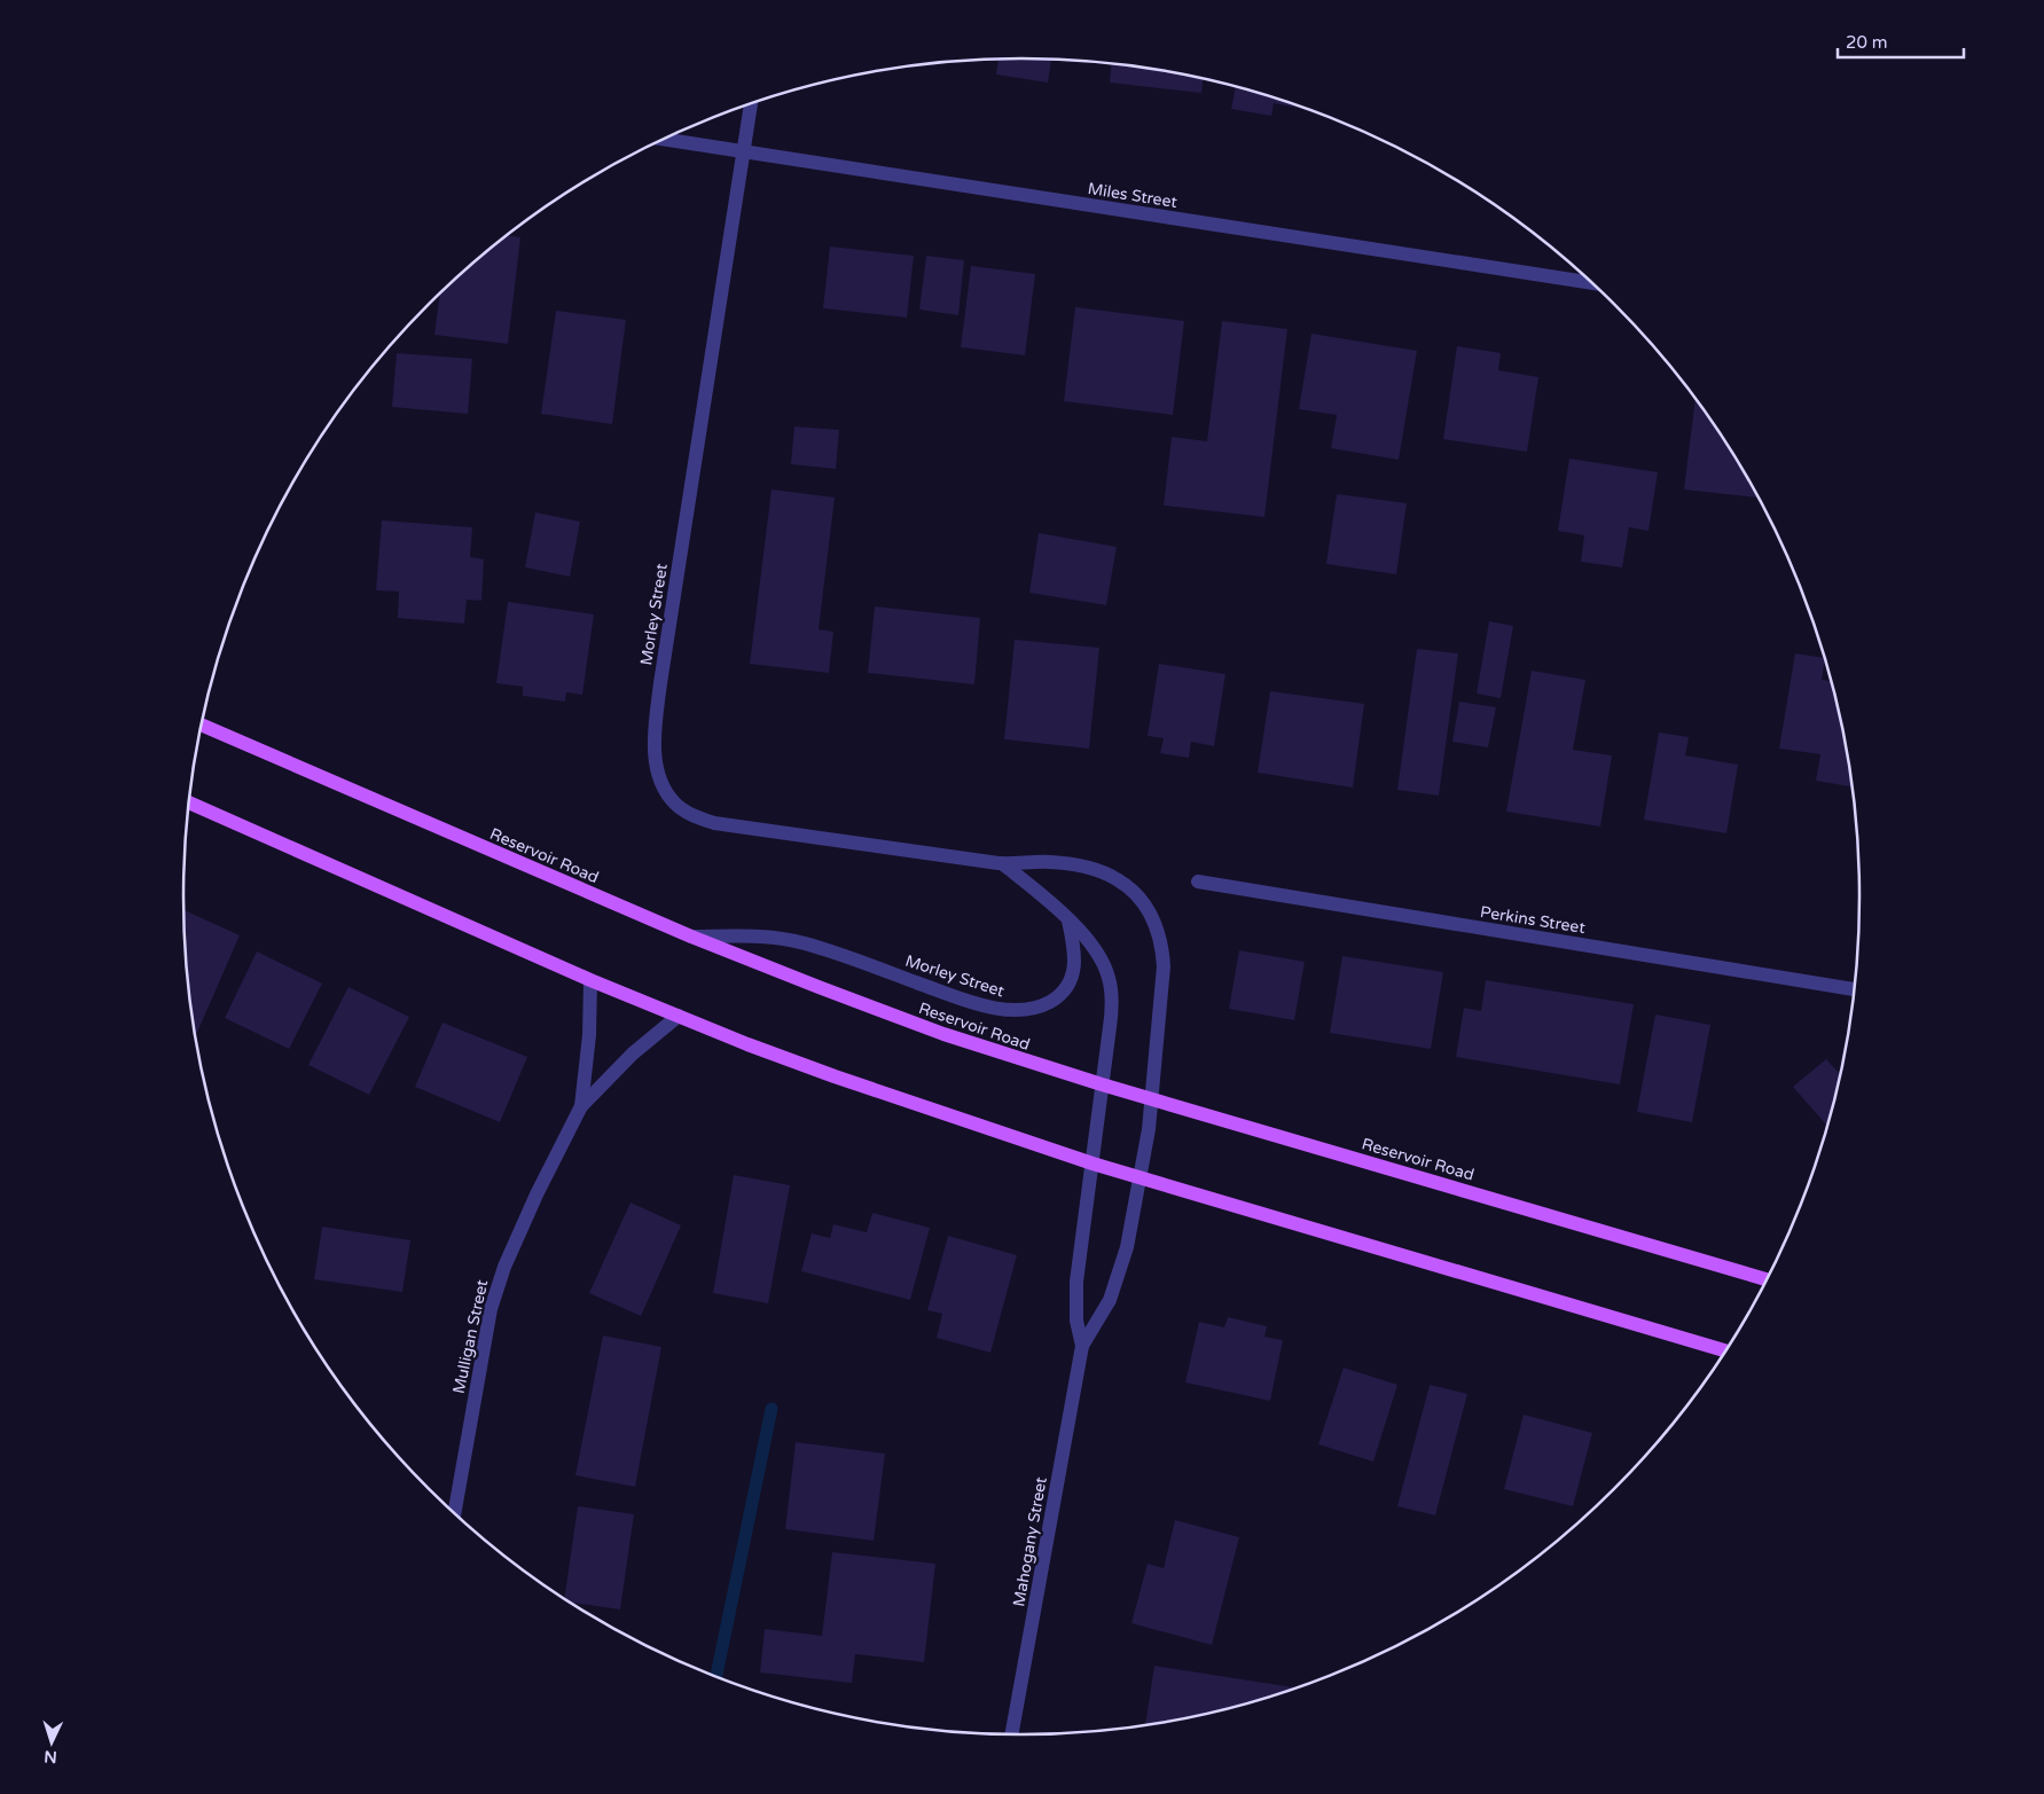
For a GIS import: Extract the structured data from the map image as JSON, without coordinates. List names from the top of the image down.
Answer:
{
  "streets": {
    "main road": ["Reservoir Road"],
    "street": [
      "Miles Street",
      "Morley Street",
      "Perkins Street",
      "Mulligan Street",
      "Mahogany Street"
    ]
  },
  "crossings": [
    ["Miles Street", "Morley Street"],
    ["Morley Street", "Reservoir Road"],
    ["Morley Street", "Mahogany Street"],
    ["Reservoir Road", "Mahogany Street"]
  ],
  "scale_bar": "20 m",
  "north": "bottom"
}
